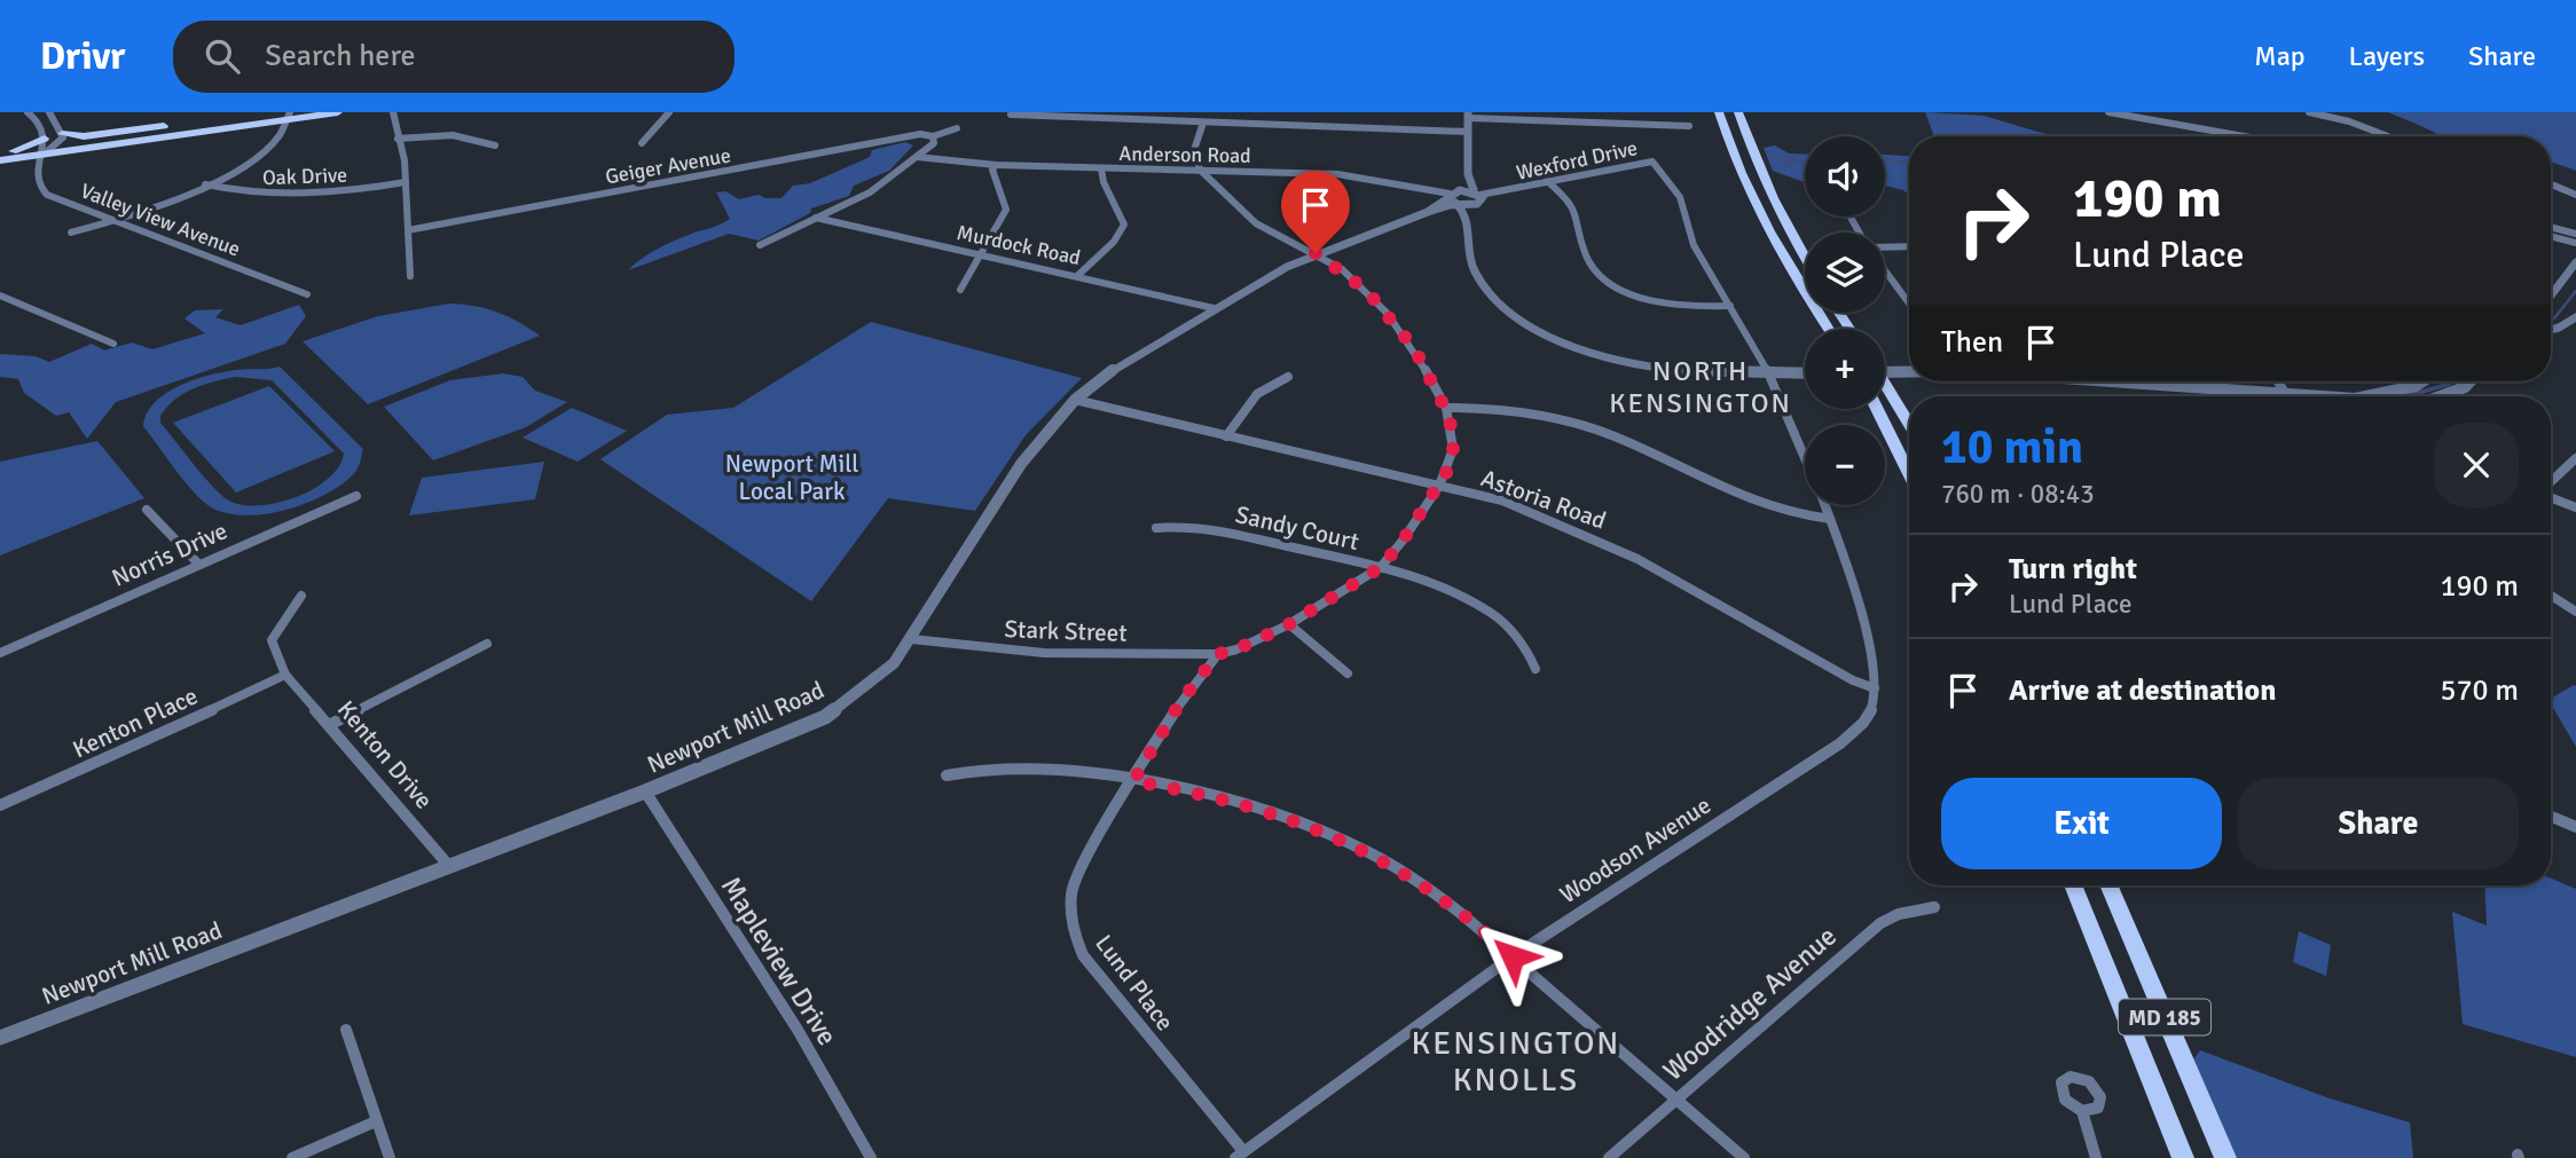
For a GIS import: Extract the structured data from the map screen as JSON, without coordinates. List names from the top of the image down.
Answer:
{
  "streets": {
    "main road": ["MD 185"],
    "street": [
      "Anderson Road",
      "Wexford Drive",
      "Geiger Avenue",
      "Oak Drive",
      "Valley View Avenue",
      "Murdock Road",
      "Astoria Road",
      "Sandy Court",
      "Norris Drive",
      "Stark Street",
      "Kenton Place",
      "Newport Mill Road",
      "Kenton Drive",
      "Woodson Avenue",
      "Mapleview Drive",
      "Lund Place",
      "Woodridge Avenue"
    ]
  },
  "crossings": [
    ["Anderson Road", "Newport Mill Road"],
    ["Wexford Drive", "Woodson Avenue"],
    ["Murdock Road", "Newport Mill Road"],
    ["Astoria Road", "Newport Mill Road"],
    ["Astoria Road", "Woodson Avenue"],
    ["Stark Street", "Newport Mill Road"],
    ["Stark Street", "Lund Place"],
    ["Kenton Place", "Kenton Drive"],
    ["Newport Mill Road", "Kenton Drive"],
    ["Newport Mill Road", "Mapleview Drive"],
    ["Woodson Avenue", "Lund Place"]
  ],
  "districts": ["NORTH KENSINGTON", "KENSINGTON KNOLLS"],
  "parks": ["Newport Mill Local Park"],
  "page": {
    "header": "Drivr",
    "search": "Search here",
    "nav": ["Map", "Layers", "Share"],
    "map_buttons": ["+", "−"],
    "turn": ["190 m", "Lund Place"],
    "then": "Then",
    "heading": ["10 min", "760 m · 08:43"],
    "list": [
      {
        "name": "Turn right",
        "note": "Lund Place",
        "value": "190 m"
      },
      {
        "name": "Arrive at destination",
        "value": "570 m"
      }
    ],
    "buttons": ["Exit", "Share"]
  }
}
